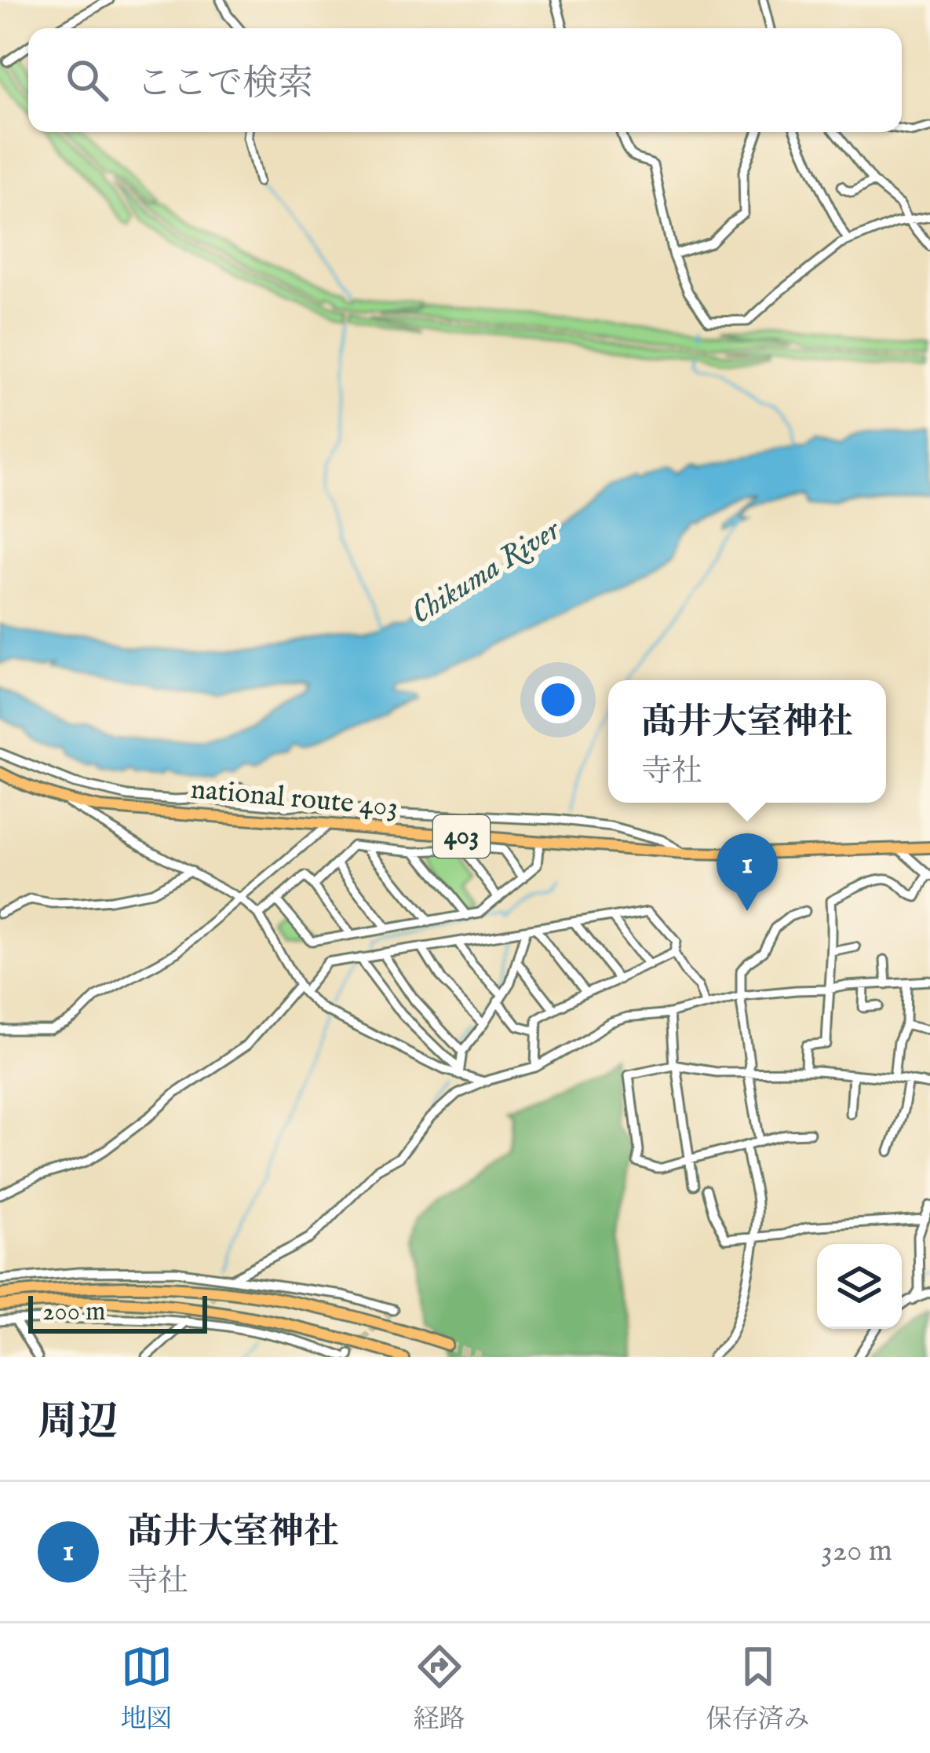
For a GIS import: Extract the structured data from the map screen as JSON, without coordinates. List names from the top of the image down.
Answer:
{
  "streets": {
    "highway": ["national route 403", "403"]
  },
  "water": ["Chikuma River"],
  "scale_bar": "200 m",
  "page": {
    "search": "ここで検索",
    "popup": ["髙井大室神社", "寺社"],
    "pins": "1",
    "scale": "200 m",
    "heading": "周辺",
    "list": [
      {
        "mark": "1",
        "name": "髙井大室神社",
        "note": "寺社",
        "value": "320 m"
      }
    ],
    "nav": ["地図", "経路", "保存済み"]
  }
}
